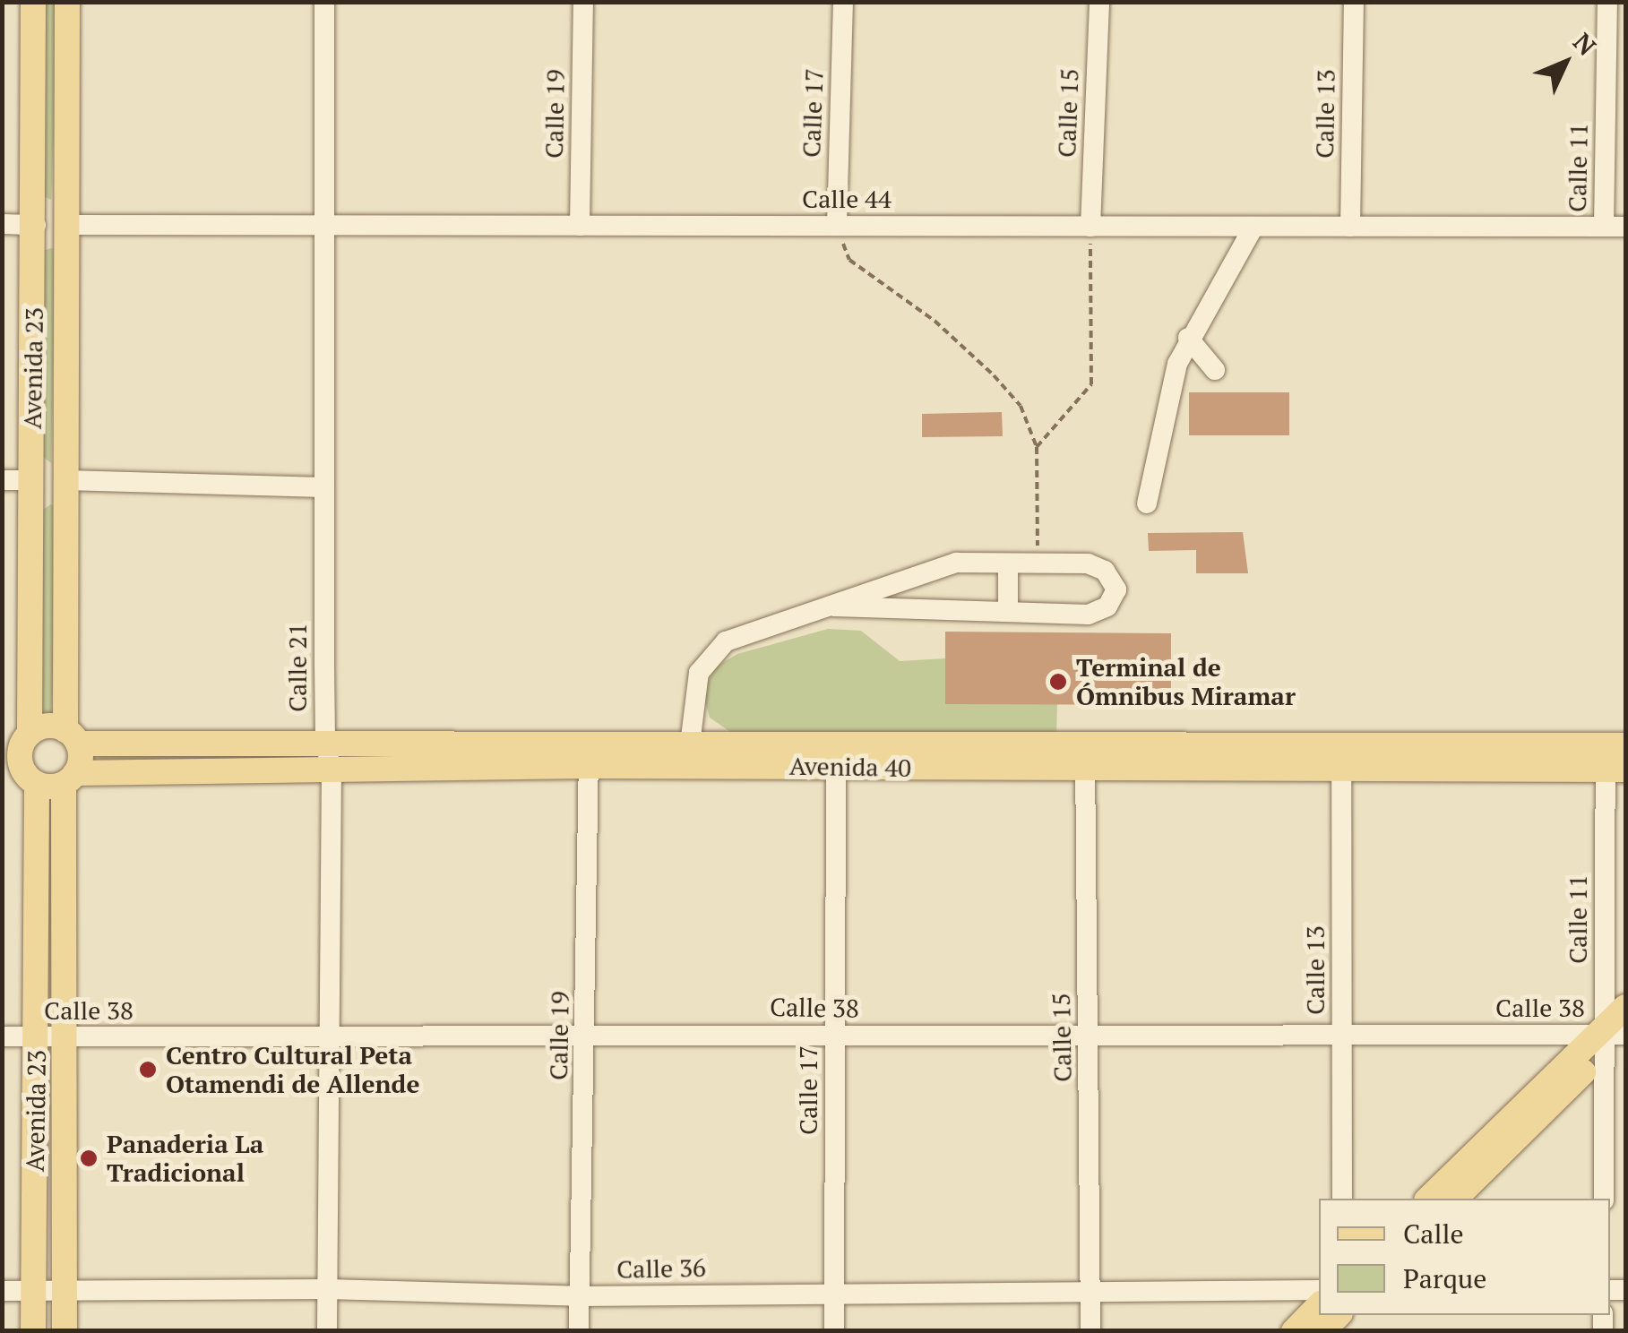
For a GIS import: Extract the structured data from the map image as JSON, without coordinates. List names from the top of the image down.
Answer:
{
  "streets": {
    "main road": ["Avenida 23", "Avenida 40"],
    "street": [
      "Calle 17",
      "Calle 15",
      "Calle 19",
      "Calle 13",
      "Calle 11",
      "Calle 44",
      "Calle 21",
      "Calle 38",
      "Calle 36"
    ]
  },
  "crossings": [
    ["Calle 17", "Calle 44"],
    ["Calle 17", "Avenida 40"],
    ["Calle 17", "Calle 38"],
    ["Calle 17", "Calle 36"],
    ["Calle 15", "Calle 44"],
    ["Calle 15", "Avenida 40"],
    ["Calle 15", "Calle 38"],
    ["Calle 15", "Calle 36"],
    ["Calle 19", "Calle 44"],
    ["Calle 19", "Avenida 40"],
    ["Calle 19", "Calle 38"],
    ["Calle 19", "Calle 36"],
    ["Calle 13", "Calle 44"],
    ["Calle 13", "Avenida 40"],
    ["Calle 13", "Calle 38"],
    ["Calle 11", "Calle 44"],
    ["Calle 11", "Avenida 40"],
    ["Calle 11", "Calle 38"],
    ["Calle 44", "Avenida 23"],
    ["Calle 44", "Calle 21"],
    ["Avenida 23", "Avenida 40"],
    ["Avenida 23", "Calle 38"],
    ["Avenida 23", "Calle 36"],
    ["Calle 21", "Avenida 40"],
    ["Calle 21", "Calle 38"],
    ["Calle 21", "Calle 36"]
  ],
  "places": ["Terminal de Ómnibus Miramar", "Centro Cultural Peta Otamendi de Allende", "Panaderia La Tradicional"],
  "legend": ["Calle", "Parque"],
  "north": "top right"
}
